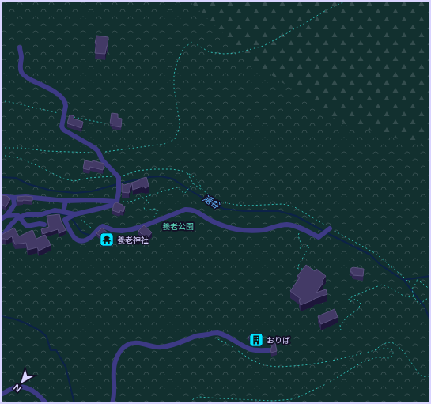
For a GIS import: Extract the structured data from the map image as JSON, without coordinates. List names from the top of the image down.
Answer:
{
  "water": ["滝谷"],
  "parks": ["養老公園"],
  "places": {
    "temple": ["養老神社"],
    "building": ["おりば"]
  },
  "north": "bottom left"
}
